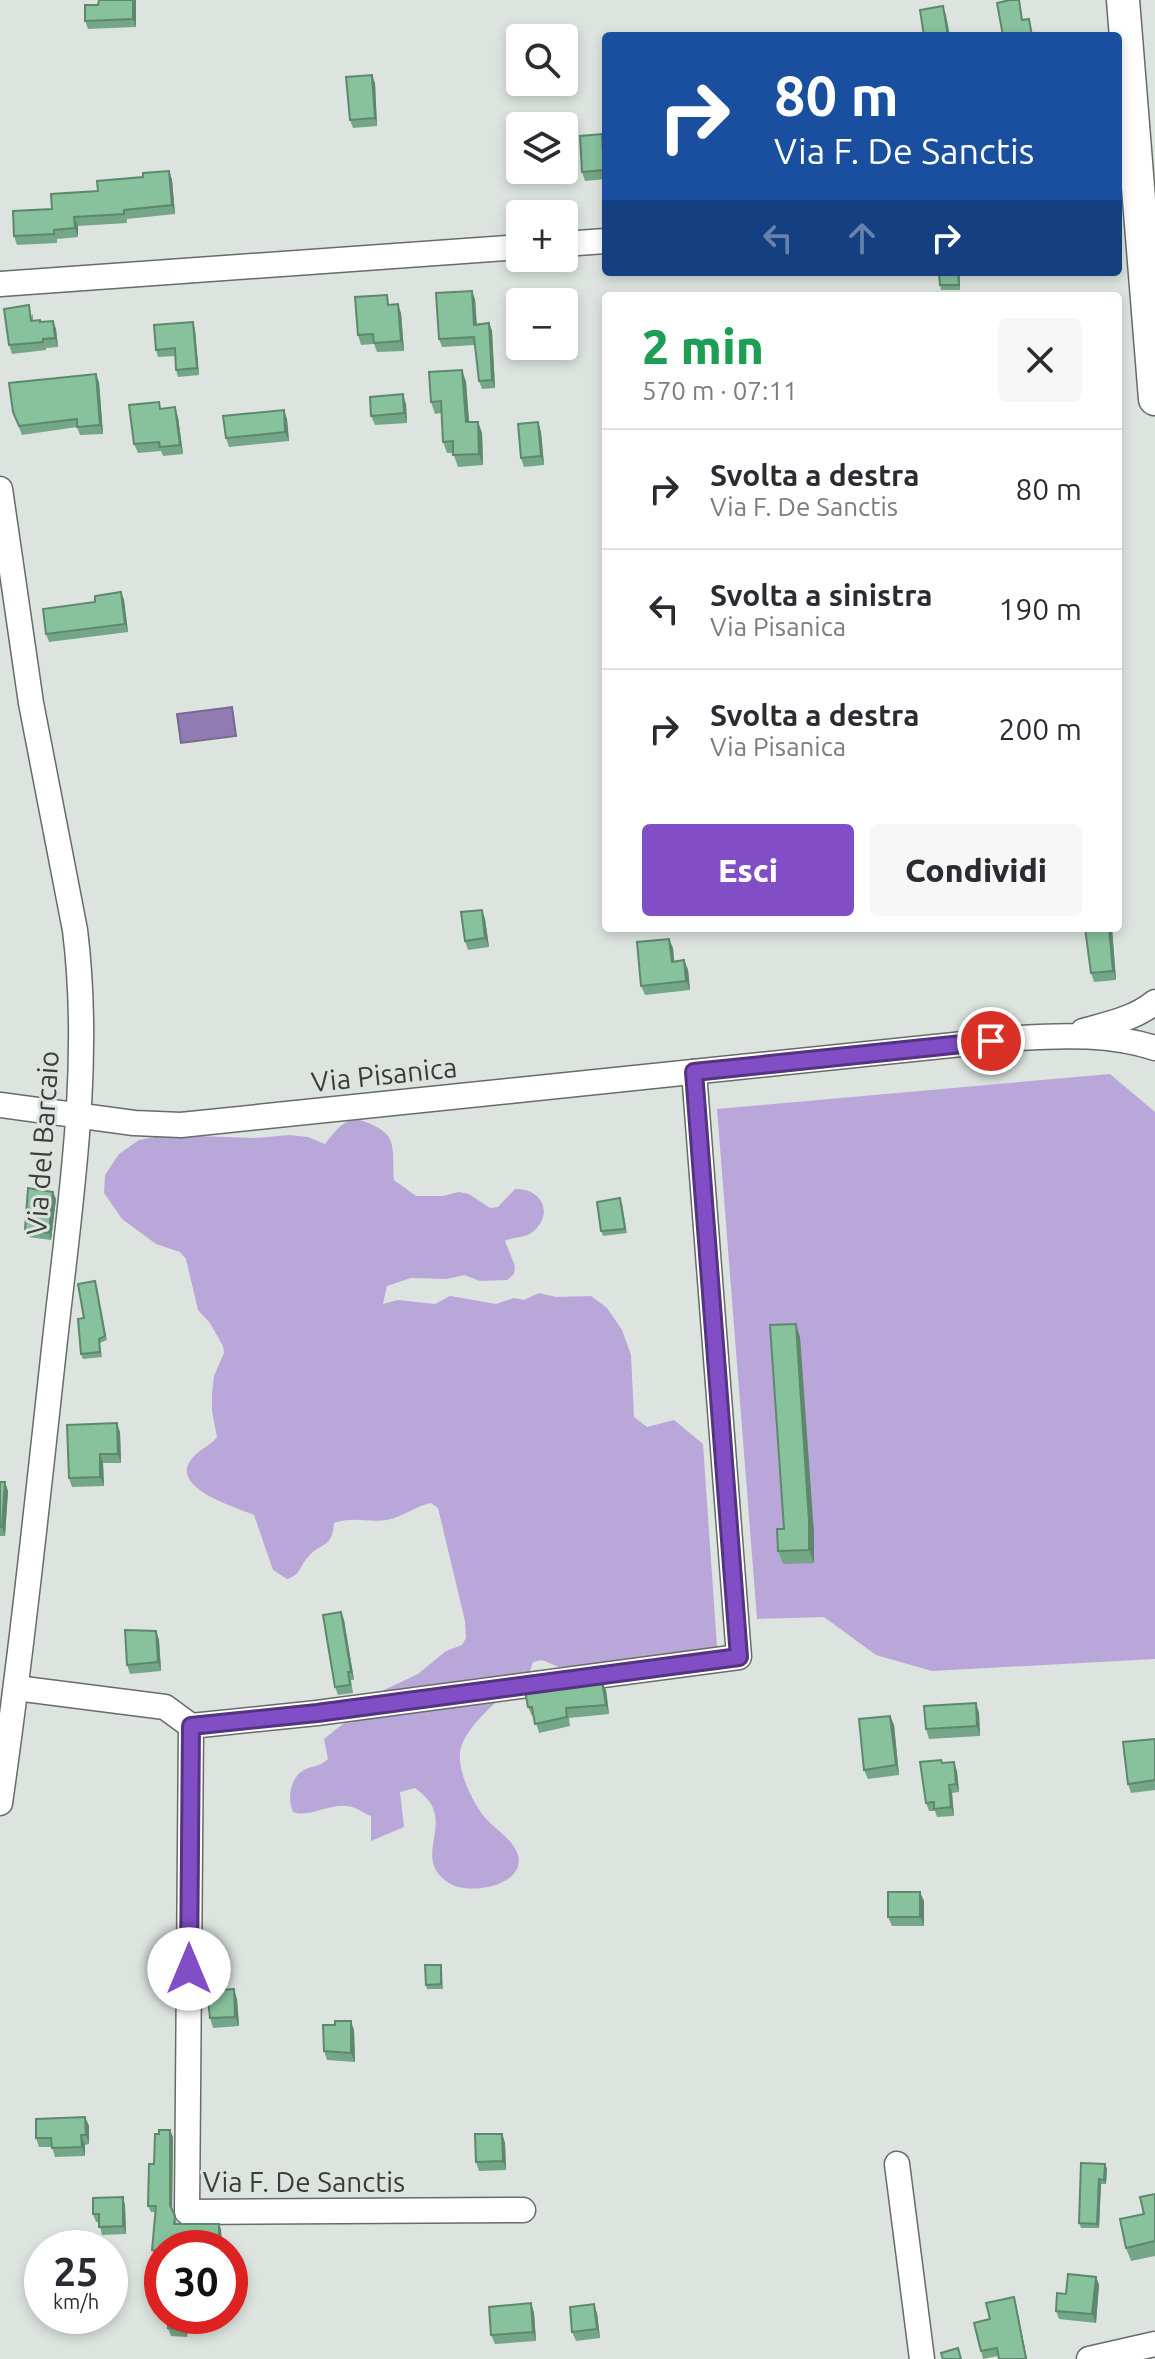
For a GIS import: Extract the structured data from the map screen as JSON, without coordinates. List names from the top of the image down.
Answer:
{
  "streets": {
    "street": ["Via Pisanica", "Via del Barcaio", "Via F. De Sanctis"]
  },
  "crossings": [
    ["Via Pisanica", "Via del Barcaio"]
  ],
  "page": {
    "map_buttons": ["+", "−"],
    "turn": ["80 m", "Via F. De Sanctis"],
    "heading": ["2 min", "570 m · 07:11"],
    "list": [
      {
        "name": "Svolta a destra",
        "note": "Via F. De Sanctis",
        "value": "80 m"
      },
      {
        "name": "Svolta a sinistra",
        "note": "Via Pisanica",
        "value": "190 m"
      },
      {
        "name": "Svolta a destra",
        "note": "Via Pisanica",
        "value": "200 m"
      }
    ],
    "buttons": ["Esci", "Condividi"],
    "speed": "25 km/h",
    "limit": "30"
  }
}
